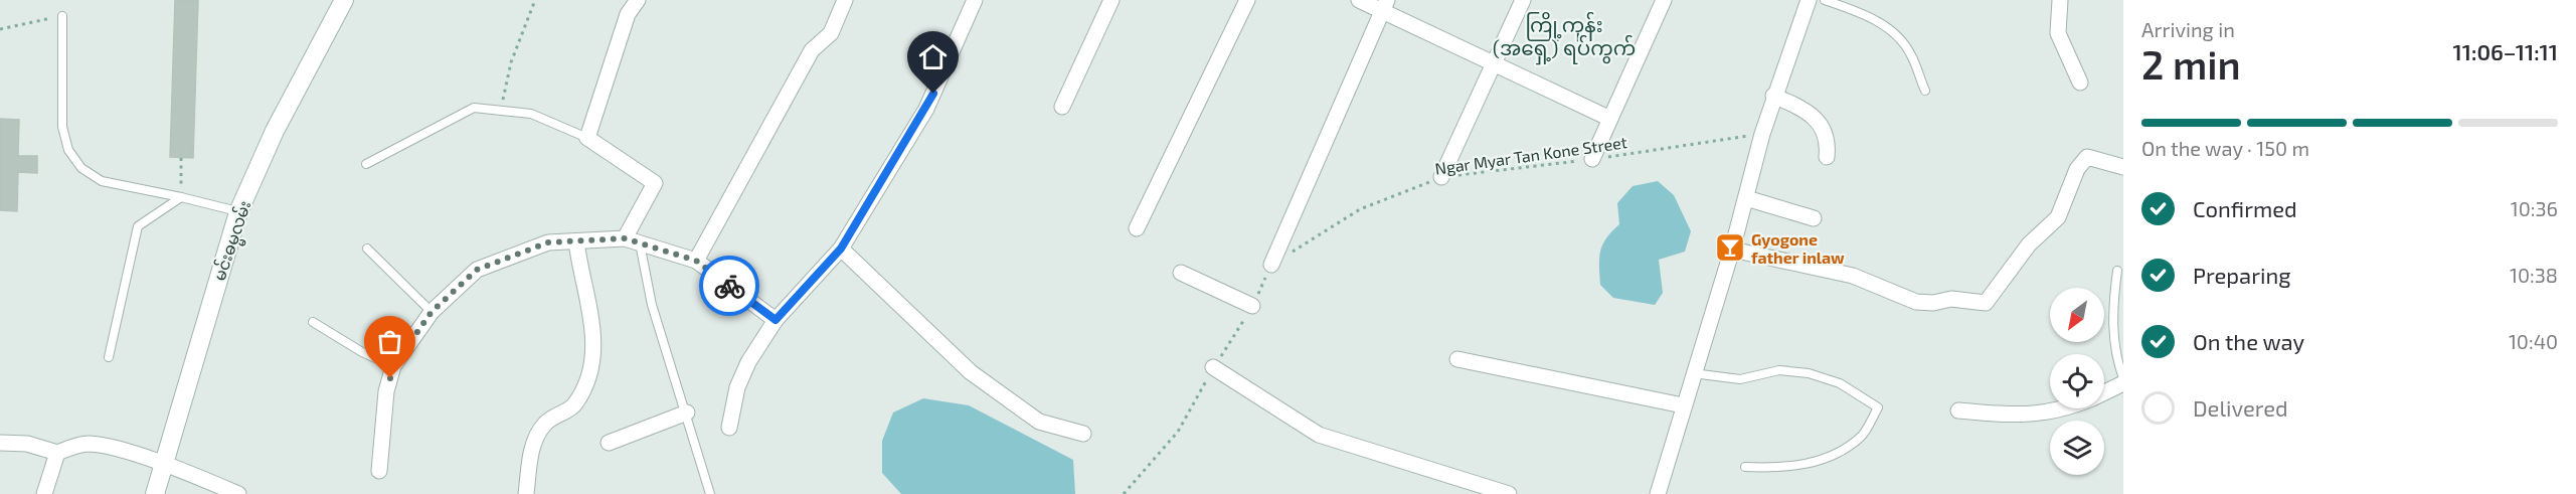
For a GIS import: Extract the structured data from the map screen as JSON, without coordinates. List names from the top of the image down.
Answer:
{
  "streets": {
    "main road": ["မင်းဓမ္မလမ်း"],
    "path": ["Ngar Myar Tan Kone Street"]
  },
  "districts": ["ကြို့ကုန်း (အရှေ့) ရပ်ကွက်"],
  "places": {
    "bar": ["Gyogone father inlaw"]
  },
  "north": "bottom left",
  "page": {
    "heading": ["2 min", "Arriving in", "11:06–11:11"],
    "bar": "On the way · 150 m",
    "list": [
      ["Confirmed", "10:36"],
      ["Preparing", "10:38"],
      ["On the way", "10:40"],
      "Delivered"
    ]
  }
}
